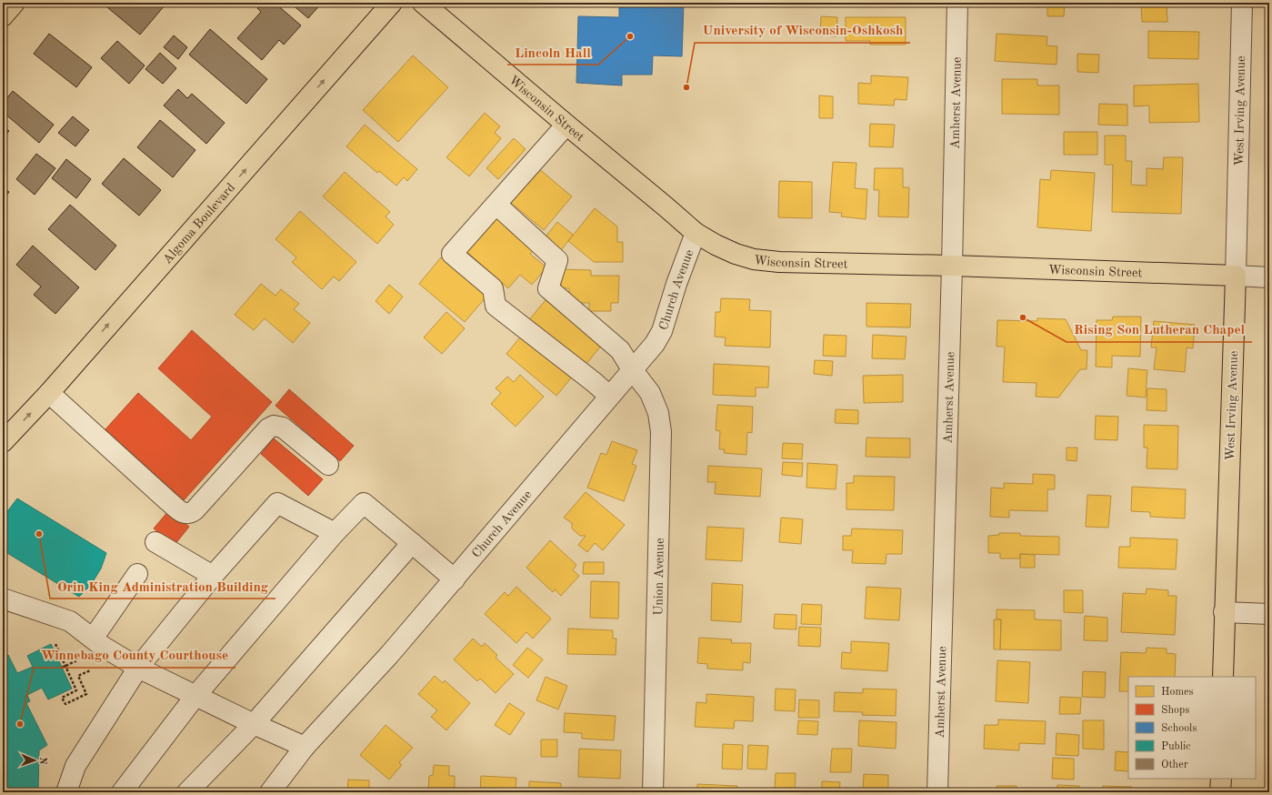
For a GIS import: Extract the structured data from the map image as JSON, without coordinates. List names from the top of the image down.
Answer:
{
  "streets": {
    "main road": ["Wisconsin Street", "West Irving Avenue", "Algoma Boulevard"],
    "street": ["Amherst Avenue", "Church Avenue", "Union Avenue"]
  },
  "crossings": [
    ["Amherst Avenue", "Wisconsin Street"],
    ["Wisconsin Street", "West Irving Avenue"],
    ["Wisconsin Street", "Church Avenue"],
    ["Church Avenue", "Union Avenue"]
  ],
  "one_way": ["Algoma Boulevard"],
  "places": [
    "Lincoln Hall",
    "University of Wisconsin-Oshkosh",
    "Rising Son Lutheran Chapel",
    "Orin King Administration Building",
    "Winnebago County Courthouse"
  ],
  "legend": [
    "Homes",
    "Shops",
    "Schools",
    "Public",
    "Other"
  ],
  "north": "right"
}
